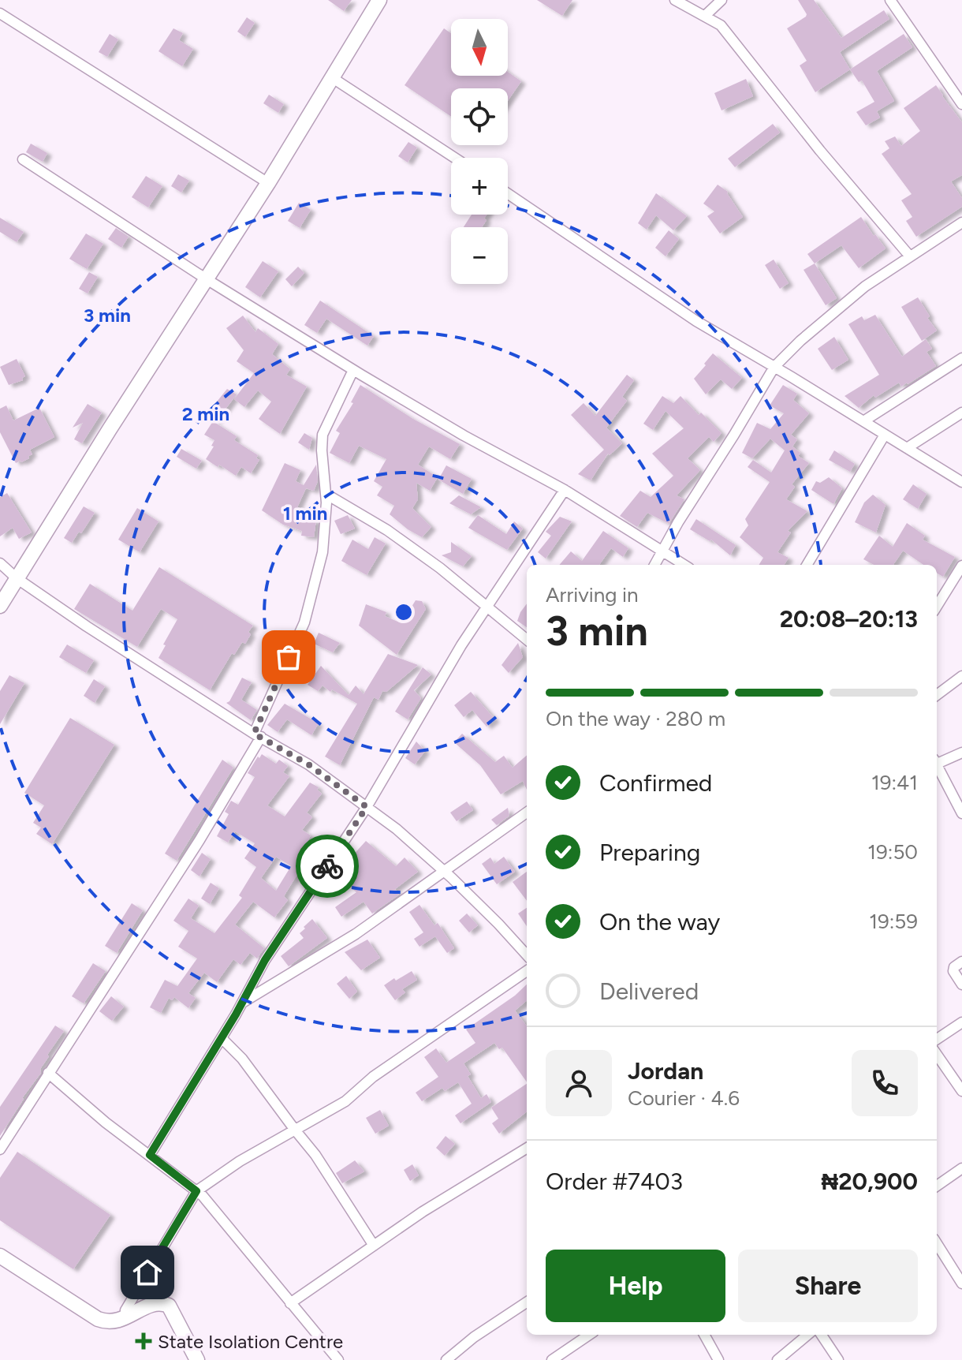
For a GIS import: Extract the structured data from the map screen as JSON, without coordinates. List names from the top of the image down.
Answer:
{
  "places": {
    "health": ["State Isolation Centre"]
  },
  "north": "bottom",
  "page": {
    "map_buttons": ["+", "−"],
    "heading": ["3 min", "Arriving in", "20:08–20:13"],
    "panel": [
      "Jordan",
      "Courier · 4.6",
      "Order #7403",
      "₦20,900"
    ],
    "bar": "On the way · 280 m",
    "list": [
      ["Confirmed", "19:41"],
      ["Preparing", "19:50"],
      ["On the way", "19:59"],
      "Delivered"
    ],
    "buttons": ["Help", "Share"]
  },
  "rings": ["3 min", "2 min", "1 min"]
}
